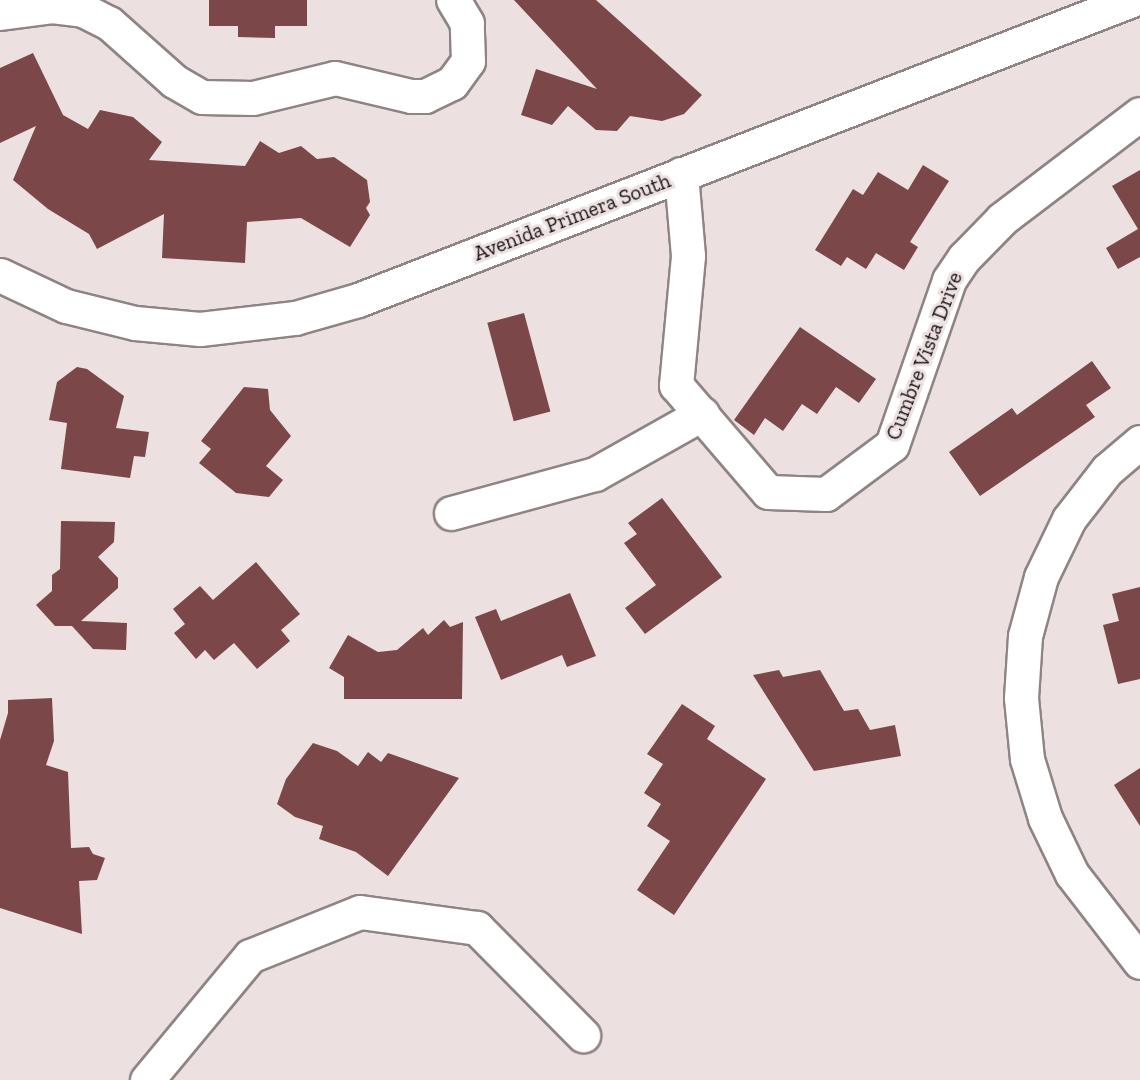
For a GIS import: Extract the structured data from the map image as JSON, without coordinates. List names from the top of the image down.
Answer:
{
  "streets": {
    "street": ["Avenida Primera South", "Cumbre Vista Drive"]
  },
  "crossings": [
    ["Avenida Primera South", "Cumbre Vista Drive"]
  ]
}
